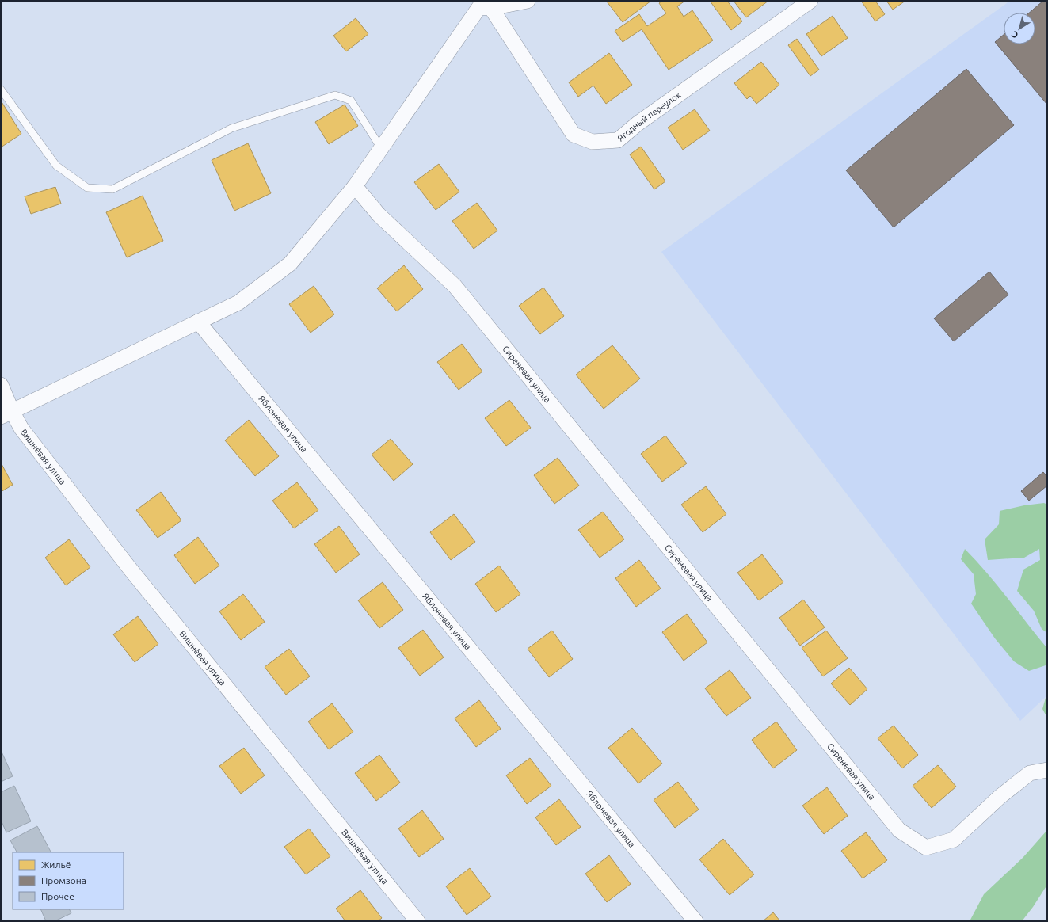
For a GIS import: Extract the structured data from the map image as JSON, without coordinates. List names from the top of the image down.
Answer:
{
  "streets": {
    "street": [
      "Ягодный переулок",
      "Сиреневая улица",
      "Яблоневая улица",
      "Вишнёвая улица"
    ]
  },
  "legend": ["Жильё", "Промзона", "Прочее"],
  "north": "bottom left"
}
